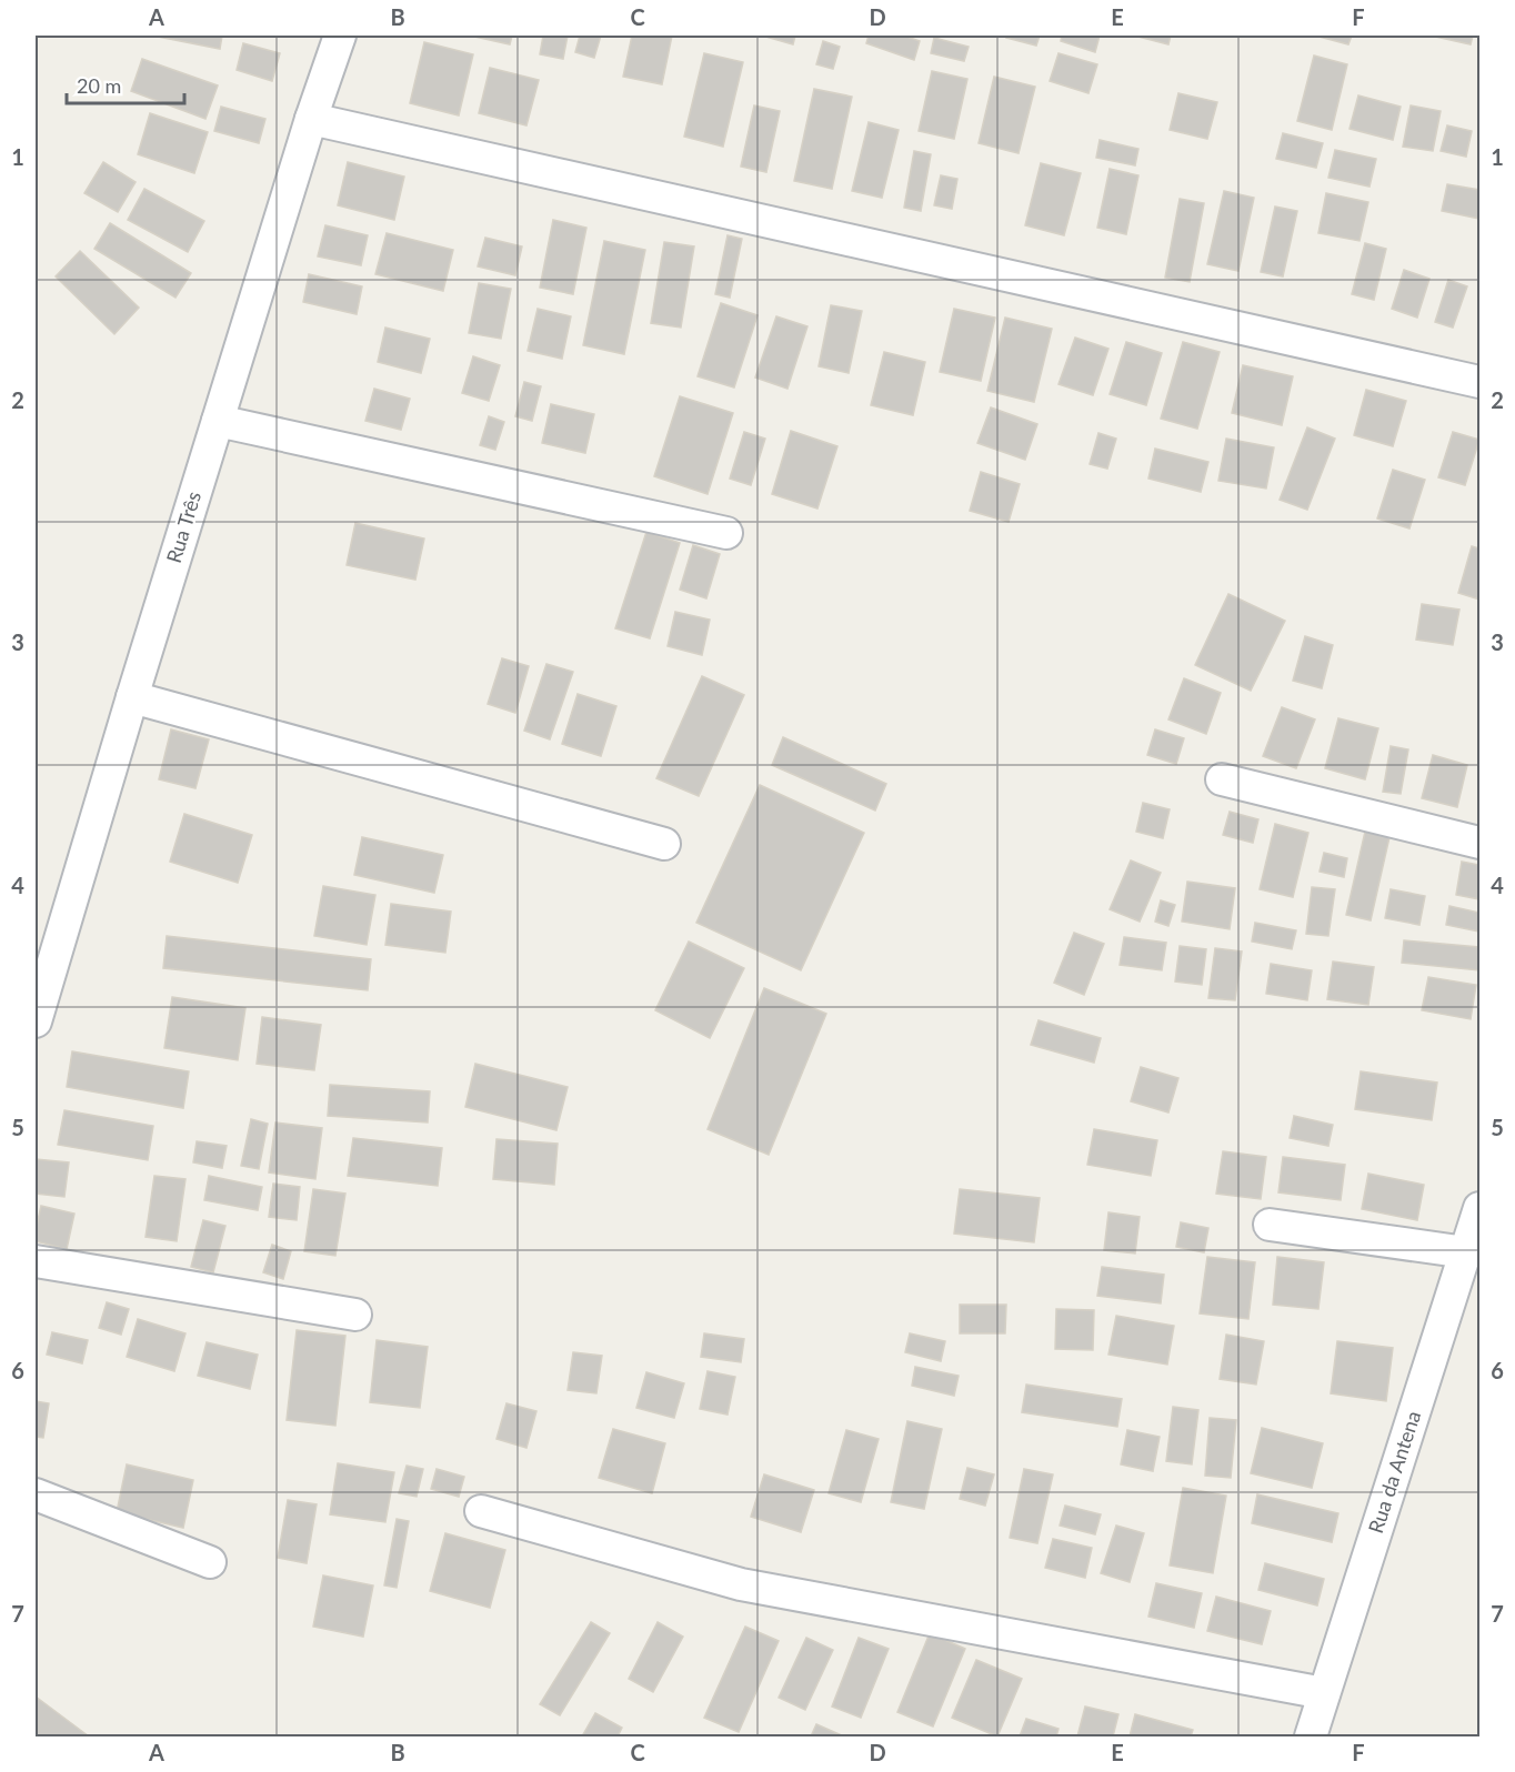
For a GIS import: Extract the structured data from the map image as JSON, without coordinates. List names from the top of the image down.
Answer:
{
  "streets": {
    "street": ["Rua Três", "Rua da Antena"]
  },
  "scale_bar": "20 m",
  "grid": {
    "columns": [
      "A",
      "B",
      "C",
      "D",
      "E",
      "F"
    ],
    "rows": [
      "1",
      "2",
      "3",
      "4",
      "5",
      "6",
      "7"
    ]
  }
}
